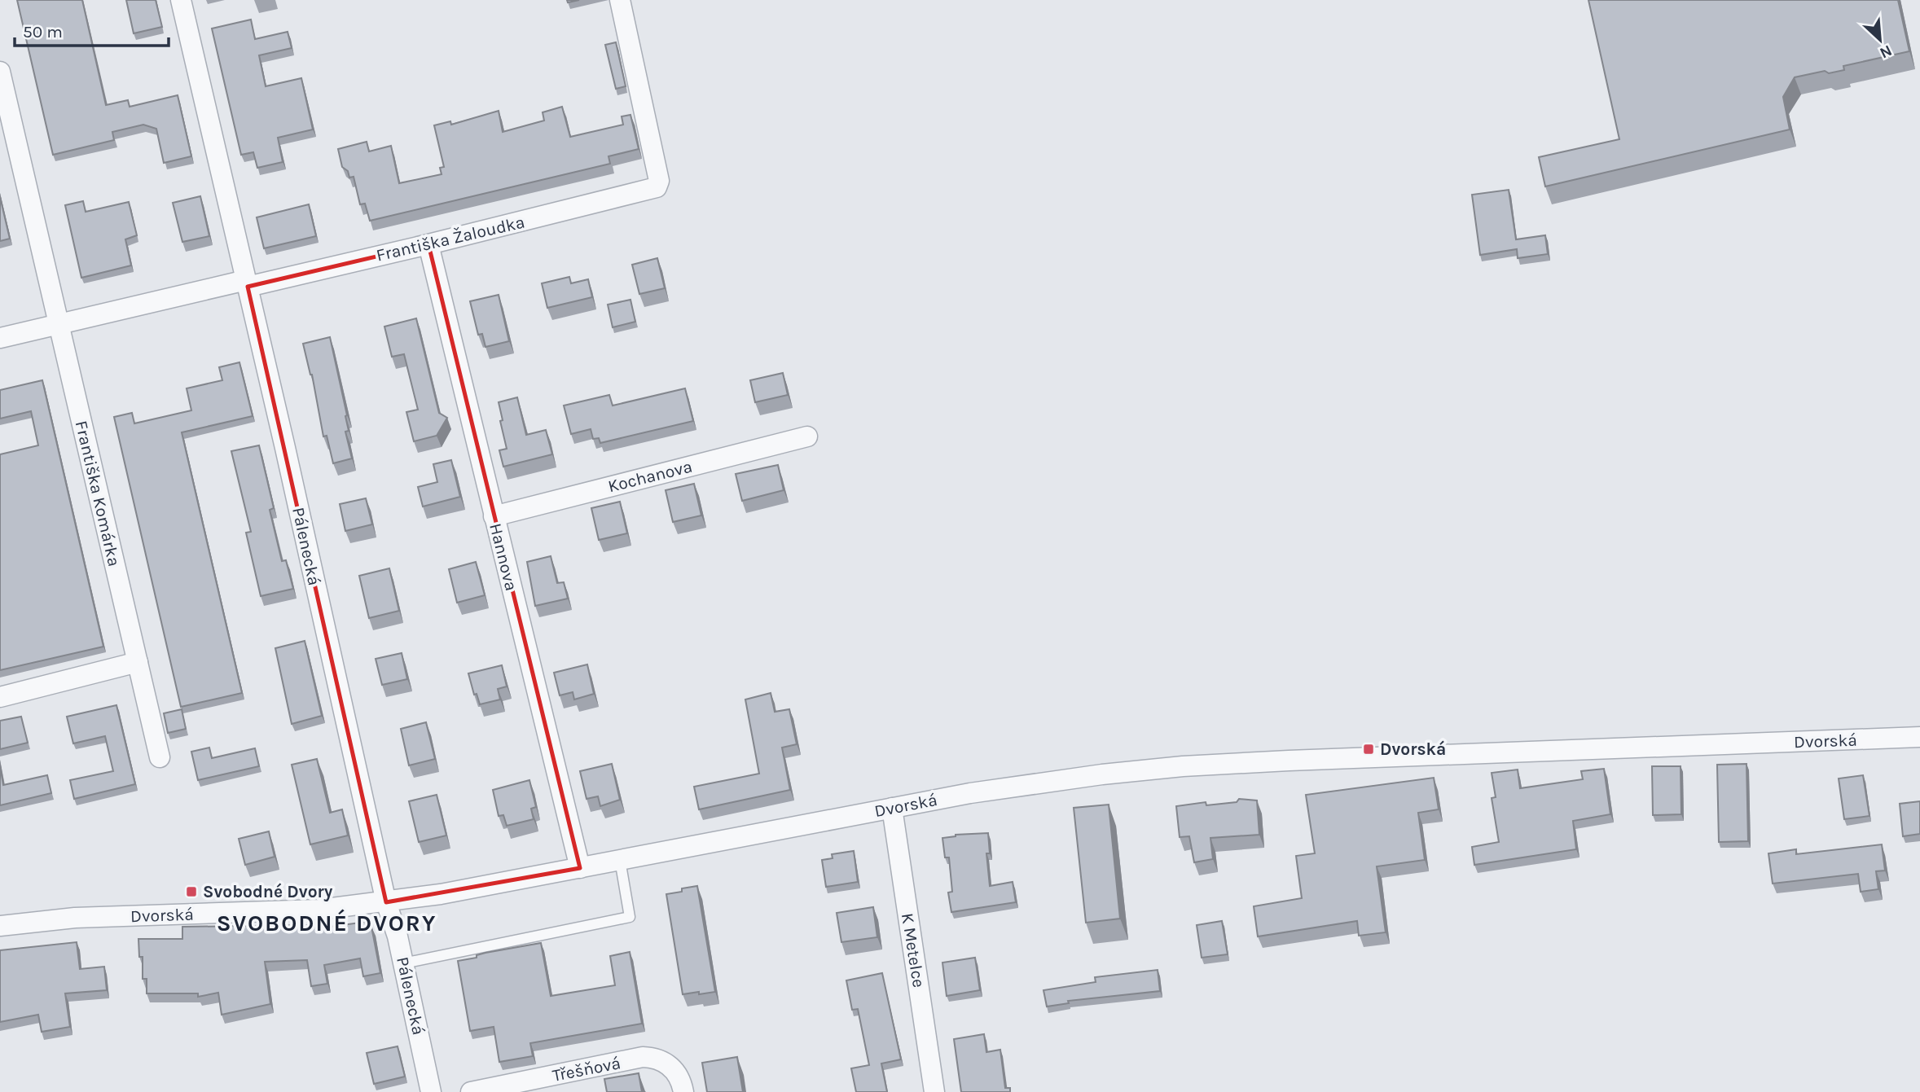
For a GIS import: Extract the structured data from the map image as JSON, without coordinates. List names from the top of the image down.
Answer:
{
  "streets": {
    "street": [
      "Františka Žaloudka",
      "Kochanova",
      "Františka Komárka",
      "Pálenecká",
      "Hannova",
      "Dvorská",
      "K Metelce",
      "Třešňová"
    ]
  },
  "crossings": [
    ["Františka Žaloudka", "Pálenecká"],
    ["Františka Žaloudka", "Hannova"],
    ["Kochanova", "Hannova"],
    ["Pálenecká", "Dvorská"],
    ["Hannova", "Dvorská"],
    ["Dvorská", "K Metelce"]
  ],
  "districts": ["SVOBODNÉ DVORY"],
  "places": {
    "transit": ["Dvorská", "Svobodné Dvory"]
  },
  "scale_bar": "50 m",
  "north": "bottom right"
}
